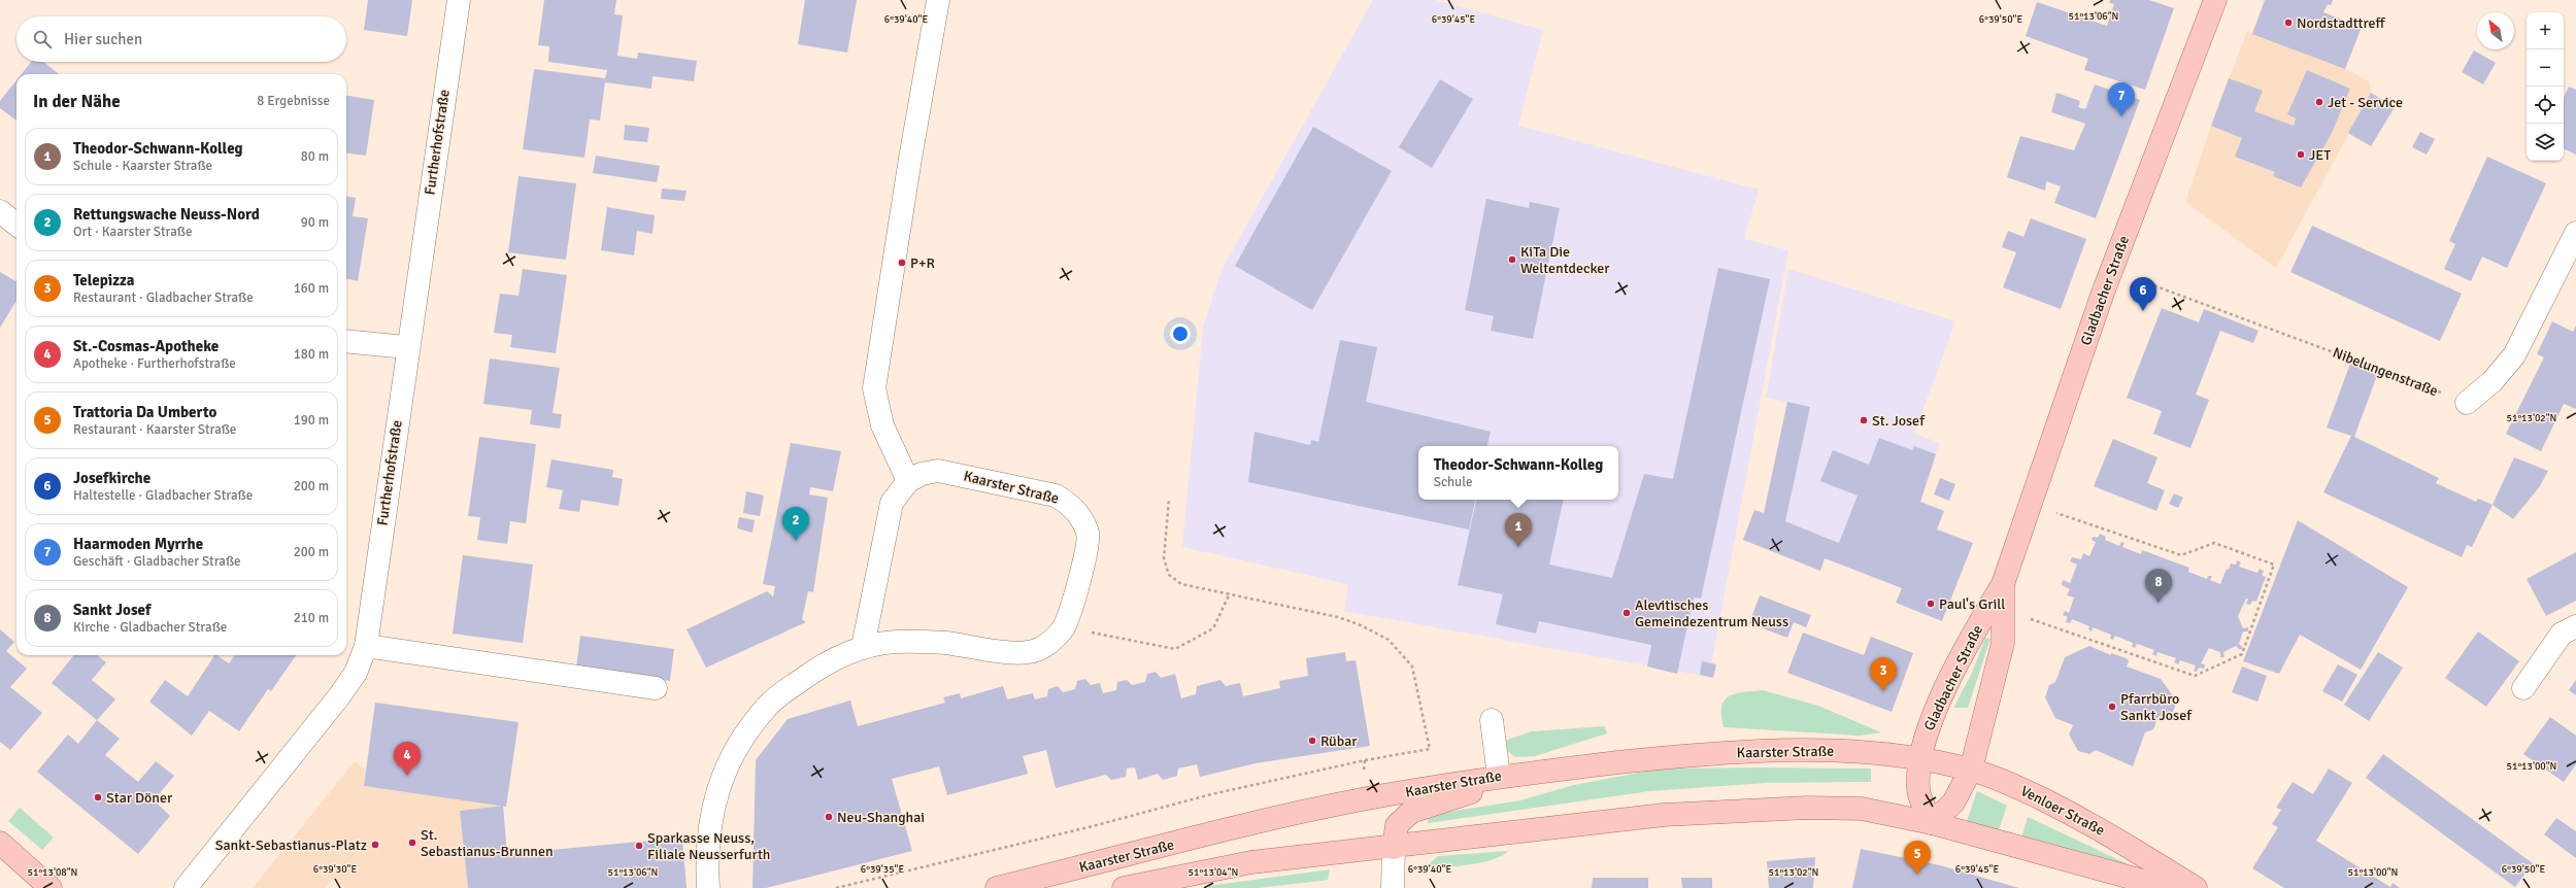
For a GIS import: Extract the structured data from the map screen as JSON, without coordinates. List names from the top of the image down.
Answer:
{
  "streets": {
    "main road": ["Gladbacher Straße", "Kaarster Straße", "Venloer Straße"],
    "street": ["Furtherhofstraße"],
    "path": ["Nibelungenstraße"]
  },
  "crossings": [
    ["Gladbacher Straße", "Nibelungenstraße"],
    ["Gladbacher Straße", "Kaarster Straße"],
    ["Gladbacher Straße", "Venloer Straße"],
    ["Kaarster Straße", "Venloer Straße"]
  ],
  "places": [
    "Nordstadttreff",
    "Jet - Service",
    "JET",
    "KiTa Die Weltentdecker",
    "P+R",
    "St. Josef",
    "Paul's Grill",
    "Alevitisches Gemeindezentrum Neuss",
    "Pfarrbüro Sankt Josef",
    "Rübar",
    "Star Döner",
    "Neu-Shanghai",
    "St. Sebastianus-Brunnen",
    "Sankt-Sebastianus-Platz",
    "Sparkasse Neuss, Filiale Neusserfurth"
  ],
  "north": "top left",
  "page": {
    "map_buttons": ["+", "−"],
    "search": "Hier suchen",
    "heading": ["In der Nähe", "8 Ergebnisse"],
    "pins": [
      "7",
      "6",
      "2",
      "1",
      "8",
      "3",
      "4",
      "5"
    ],
    "list": [
      {
        "mark": "1",
        "name": "Theodor-Schwann-Kolleg",
        "note": "Schule · Kaarster Straße",
        "value": "80 m"
      },
      {
        "mark": "2",
        "name": "Rettungswache Neuss-Nord",
        "note": "Ort · Kaarster Straße",
        "value": "90 m"
      },
      {
        "mark": "3",
        "name": "Telepizza",
        "note": "Restaurant · Gladbacher Straße",
        "value": "160 m"
      },
      {
        "mark": "4",
        "name": "St.-Cosmas-Apotheke",
        "note": "Apotheke · Furtherhofstraße",
        "value": "180 m"
      },
      {
        "mark": "5",
        "name": "Trattoria Da Umberto",
        "note": "Restaurant · Kaarster Straße",
        "value": "190 m"
      },
      {
        "mark": "6",
        "name": "Josefkirche",
        "note": "Haltestelle · Gladbacher Straße",
        "value": "200 m"
      },
      {
        "mark": "7",
        "name": "Haarmoden Myrrhe",
        "note": "Geschäft · Gladbacher Straße",
        "value": "200 m"
      },
      {
        "mark": "8",
        "name": "Sankt Josef",
        "note": "Kirche · Gladbacher Straße",
        "value": "210 m"
      }
    ],
    "popup": ["Theodor-Schwann-Kolleg", "Schule"]
  },
  "coordinates": [
    "51°13'06\"N",
    "6°39'45\"E",
    "6°39'40\"E",
    "6°39'50\"E",
    "51°13'02\"N",
    "51°13'00\"N",
    "6°39'30\"E",
    "6°39'35\"E",
    "51°13'08\"N",
    "51°13'04\"N"
  ]
}
